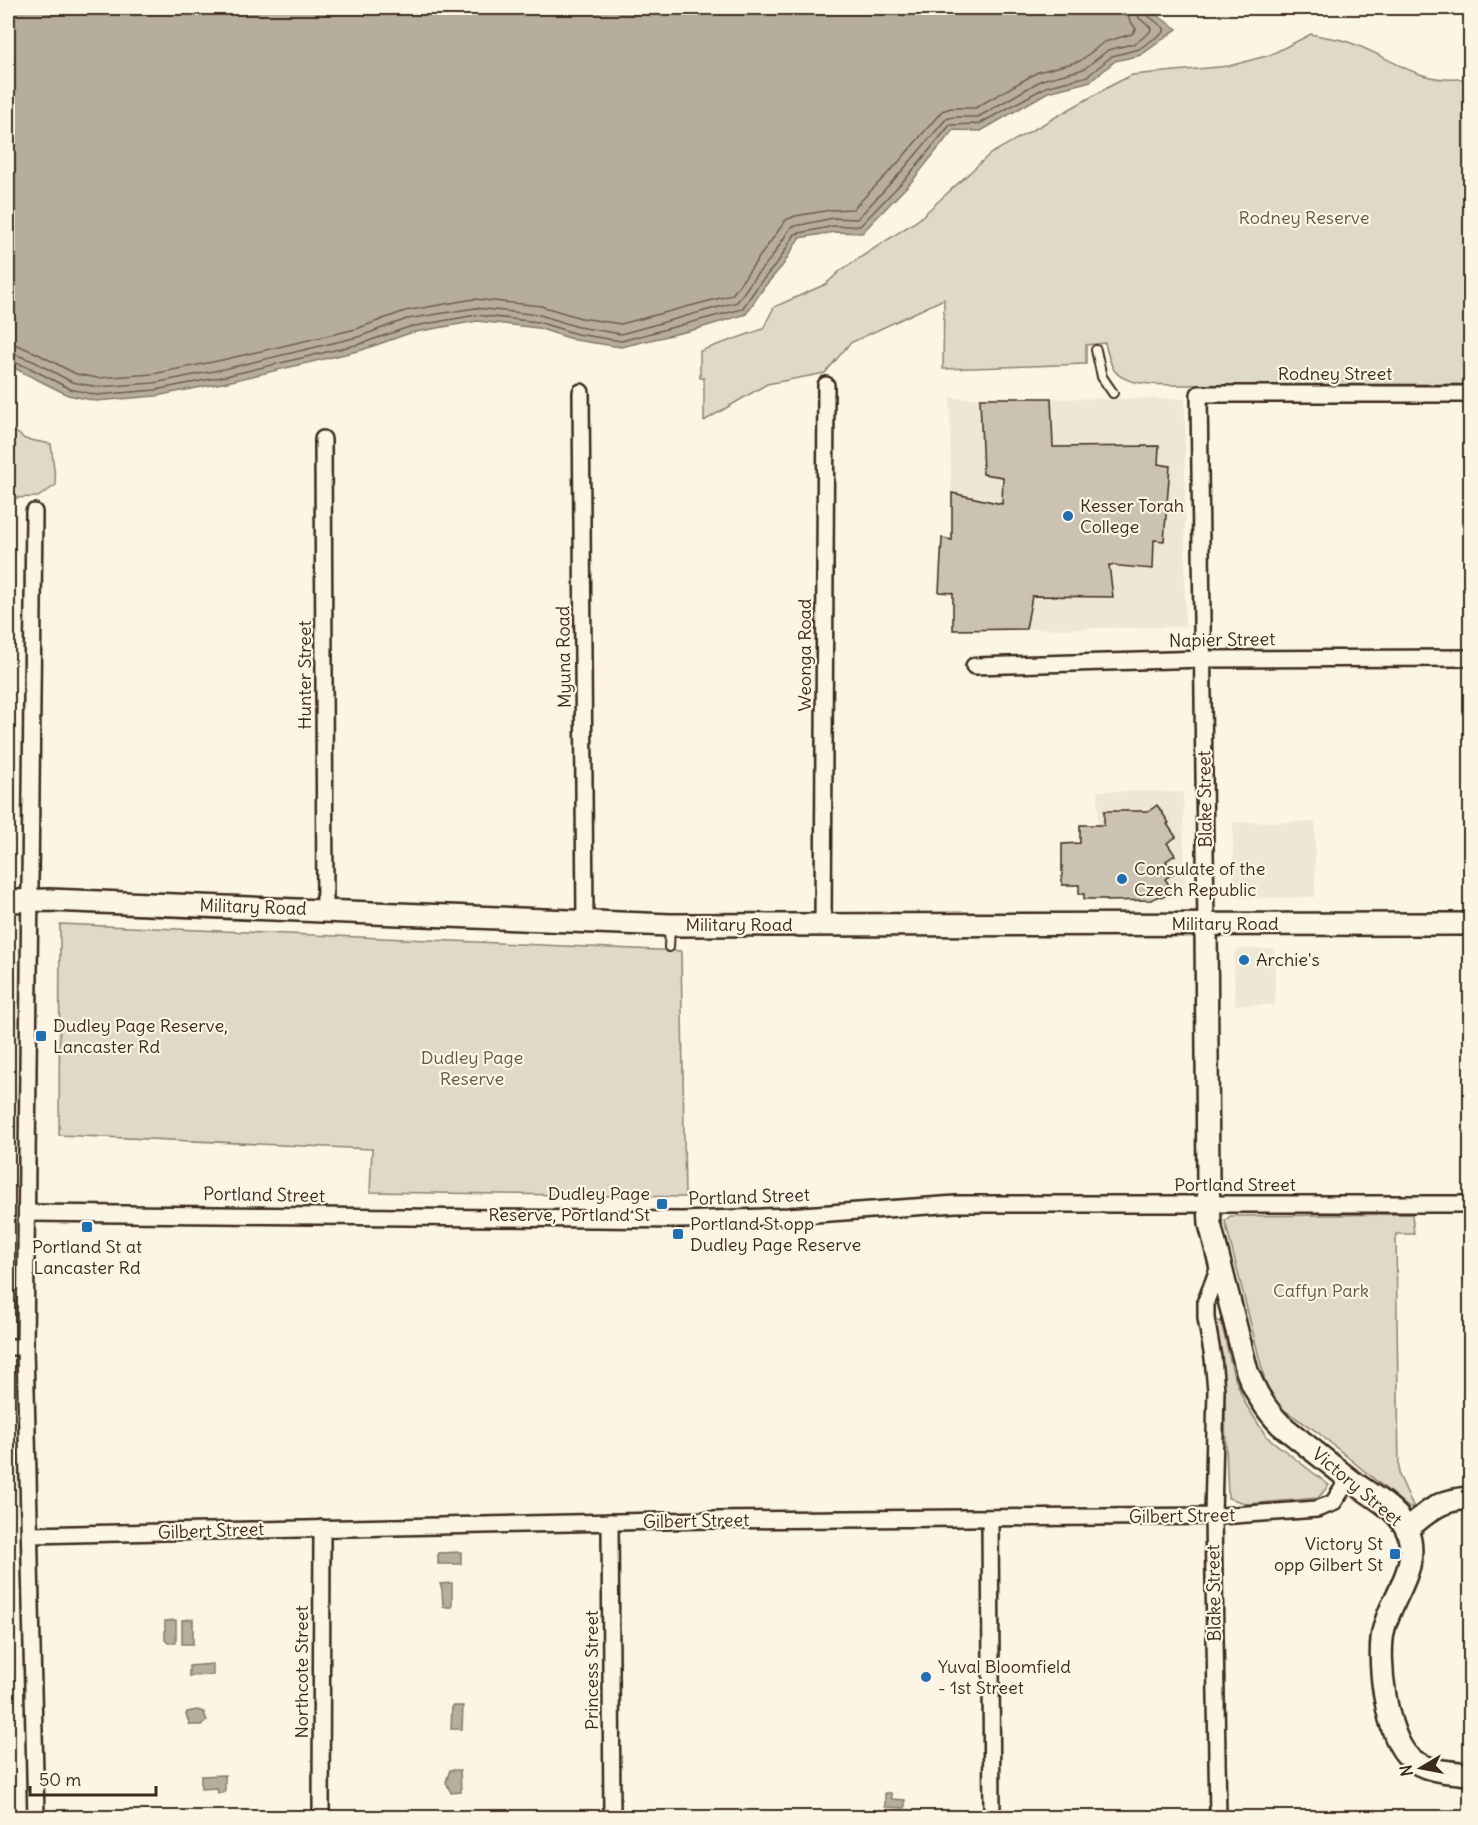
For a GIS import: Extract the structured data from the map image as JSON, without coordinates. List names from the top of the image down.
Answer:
{
  "streets": {
    "street": [
      "Rodney Street",
      "Napier Street",
      "Weonga Road",
      "Myuna Road",
      "Hunter Street",
      "Blake Street",
      "Military Road",
      "Portland Street",
      "Victory Street",
      "Gilbert Street",
      "Princess Street",
      "Northcote Street"
    ]
  },
  "crossings": [
    ["Rodney Street", "Blake Street"],
    ["Napier Street", "Blake Street"],
    ["Weonga Road", "Military Road"],
    ["Myuna Road", "Military Road"],
    ["Hunter Street", "Military Road"],
    ["Blake Street", "Military Road"],
    ["Blake Street", "Portland Street"],
    ["Blake Street", "Victory Street"],
    ["Blake Street", "Gilbert Street"],
    ["Portland Street", "Victory Street"],
    ["Victory Street", "Gilbert Street"],
    ["Gilbert Street", "Princess Street"],
    ["Gilbert Street", "Northcote Street"]
  ],
  "parks": ["Rodney Reserve", "Dudley Page Reserve", "Caffyn Park"],
  "places": {
    "other": [
      "Kesser Torah College",
      "Consulate of the Czech Republic",
      "Archie's",
      "Yuval Bloomfield - 1st Street"
    ],
    "transit": [
      "Dudley Page Reserve, Lancaster Rd",
      "Dudley Page Reserve, Portland St",
      "Portland St at Lancaster Rd",
      "Portland St opp Dudley Page Reserve",
      "Victory St opp Gilbert St"
    ]
  },
  "scale_bar": "50 m",
  "north": "left"
}
